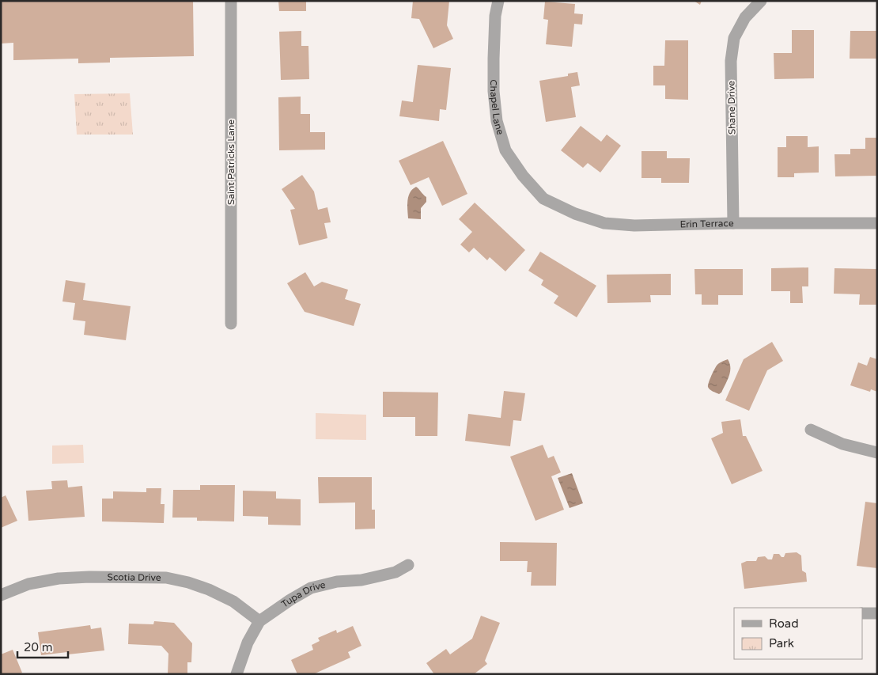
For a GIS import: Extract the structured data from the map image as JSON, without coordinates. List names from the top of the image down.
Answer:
{
  "streets": {
    "street": [
      "Chapel Lane",
      "Shane Drive",
      "Saint Patricks Lane",
      "Erin Terrace",
      "Scotia Drive",
      "Tupa Drive"
    ]
  },
  "crossings": [
    ["Chapel Lane", "Erin Terrace"],
    ["Shane Drive", "Erin Terrace"],
    ["Scotia Drive", "Tupa Drive"]
  ],
  "legend": ["Road", "Park"],
  "scale_bar": "20 m"
}
